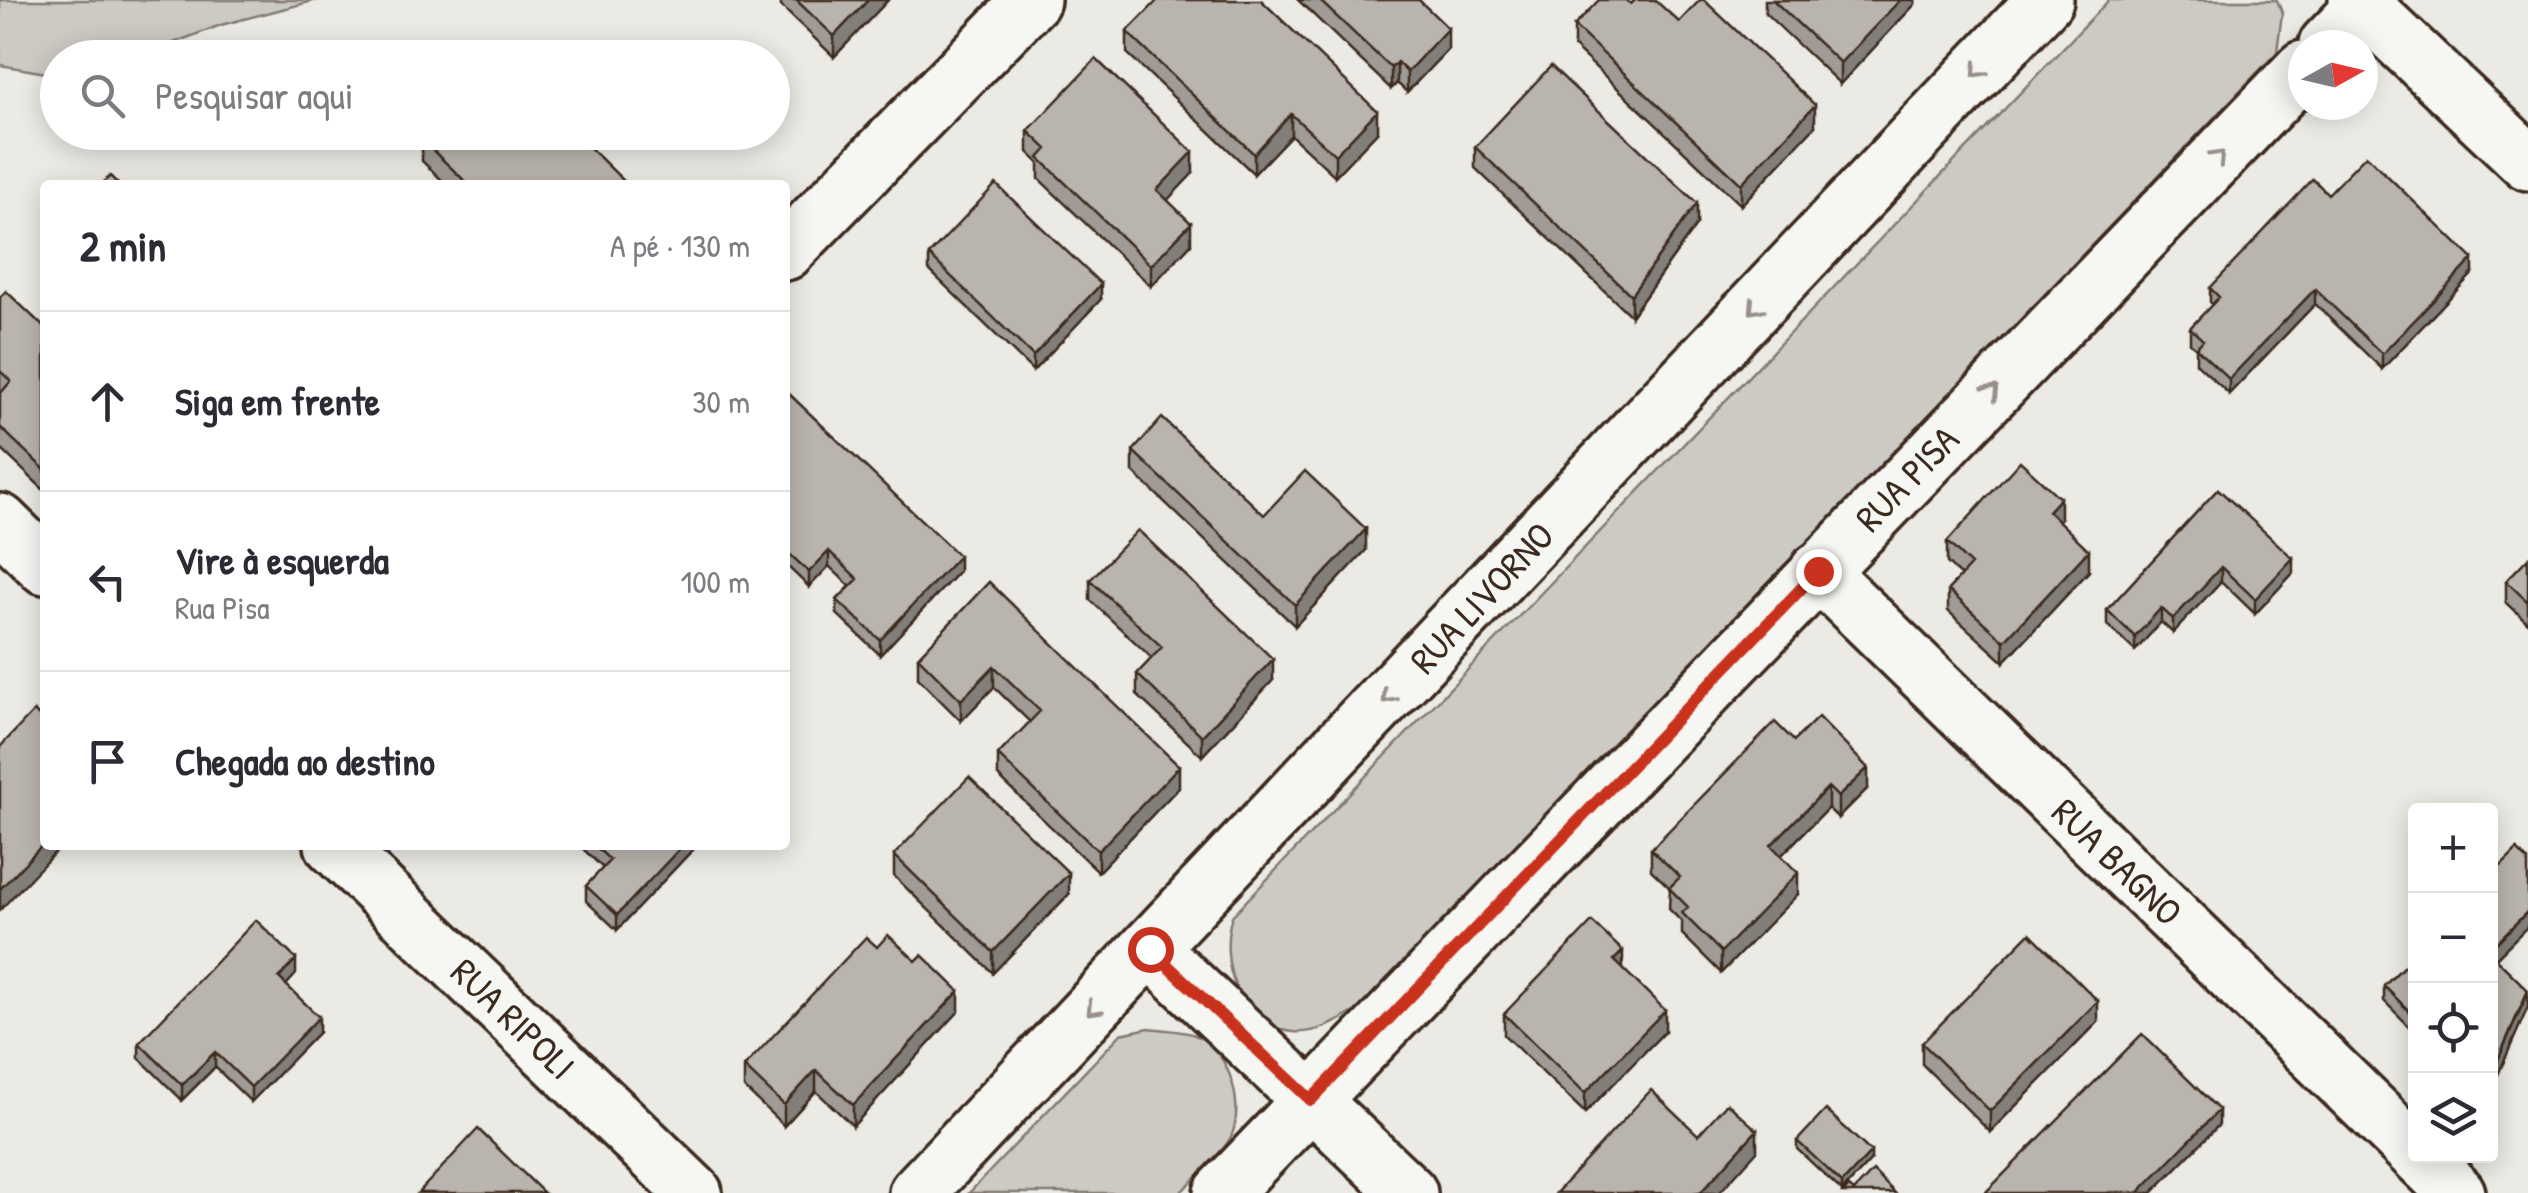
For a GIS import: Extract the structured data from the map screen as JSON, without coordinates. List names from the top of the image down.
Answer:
{
  "streets": {
    "street": [
      "RUA PISA",
      "RUA LIVORNO",
      "RUA BAGNO",
      "RUA RIPOLI"
    ]
  },
  "crossings": [
    ["RUA PISA", "RUA BAGNO"]
  ],
  "one_way": ["RUA PISA", "RUA LIVORNO"],
  "north": "right",
  "page": {
    "search": "Pesquisar aqui",
    "heading": ["2 min", "A pé · 130 m"],
    "list": [
      ["Siga em frente", "30 m"],
      ["Vire à esquerda", "Rua Pisa", "100 m"],
      "Chegada ao destino"
    ],
    "map_buttons": ["+", "−"]
  }
}
